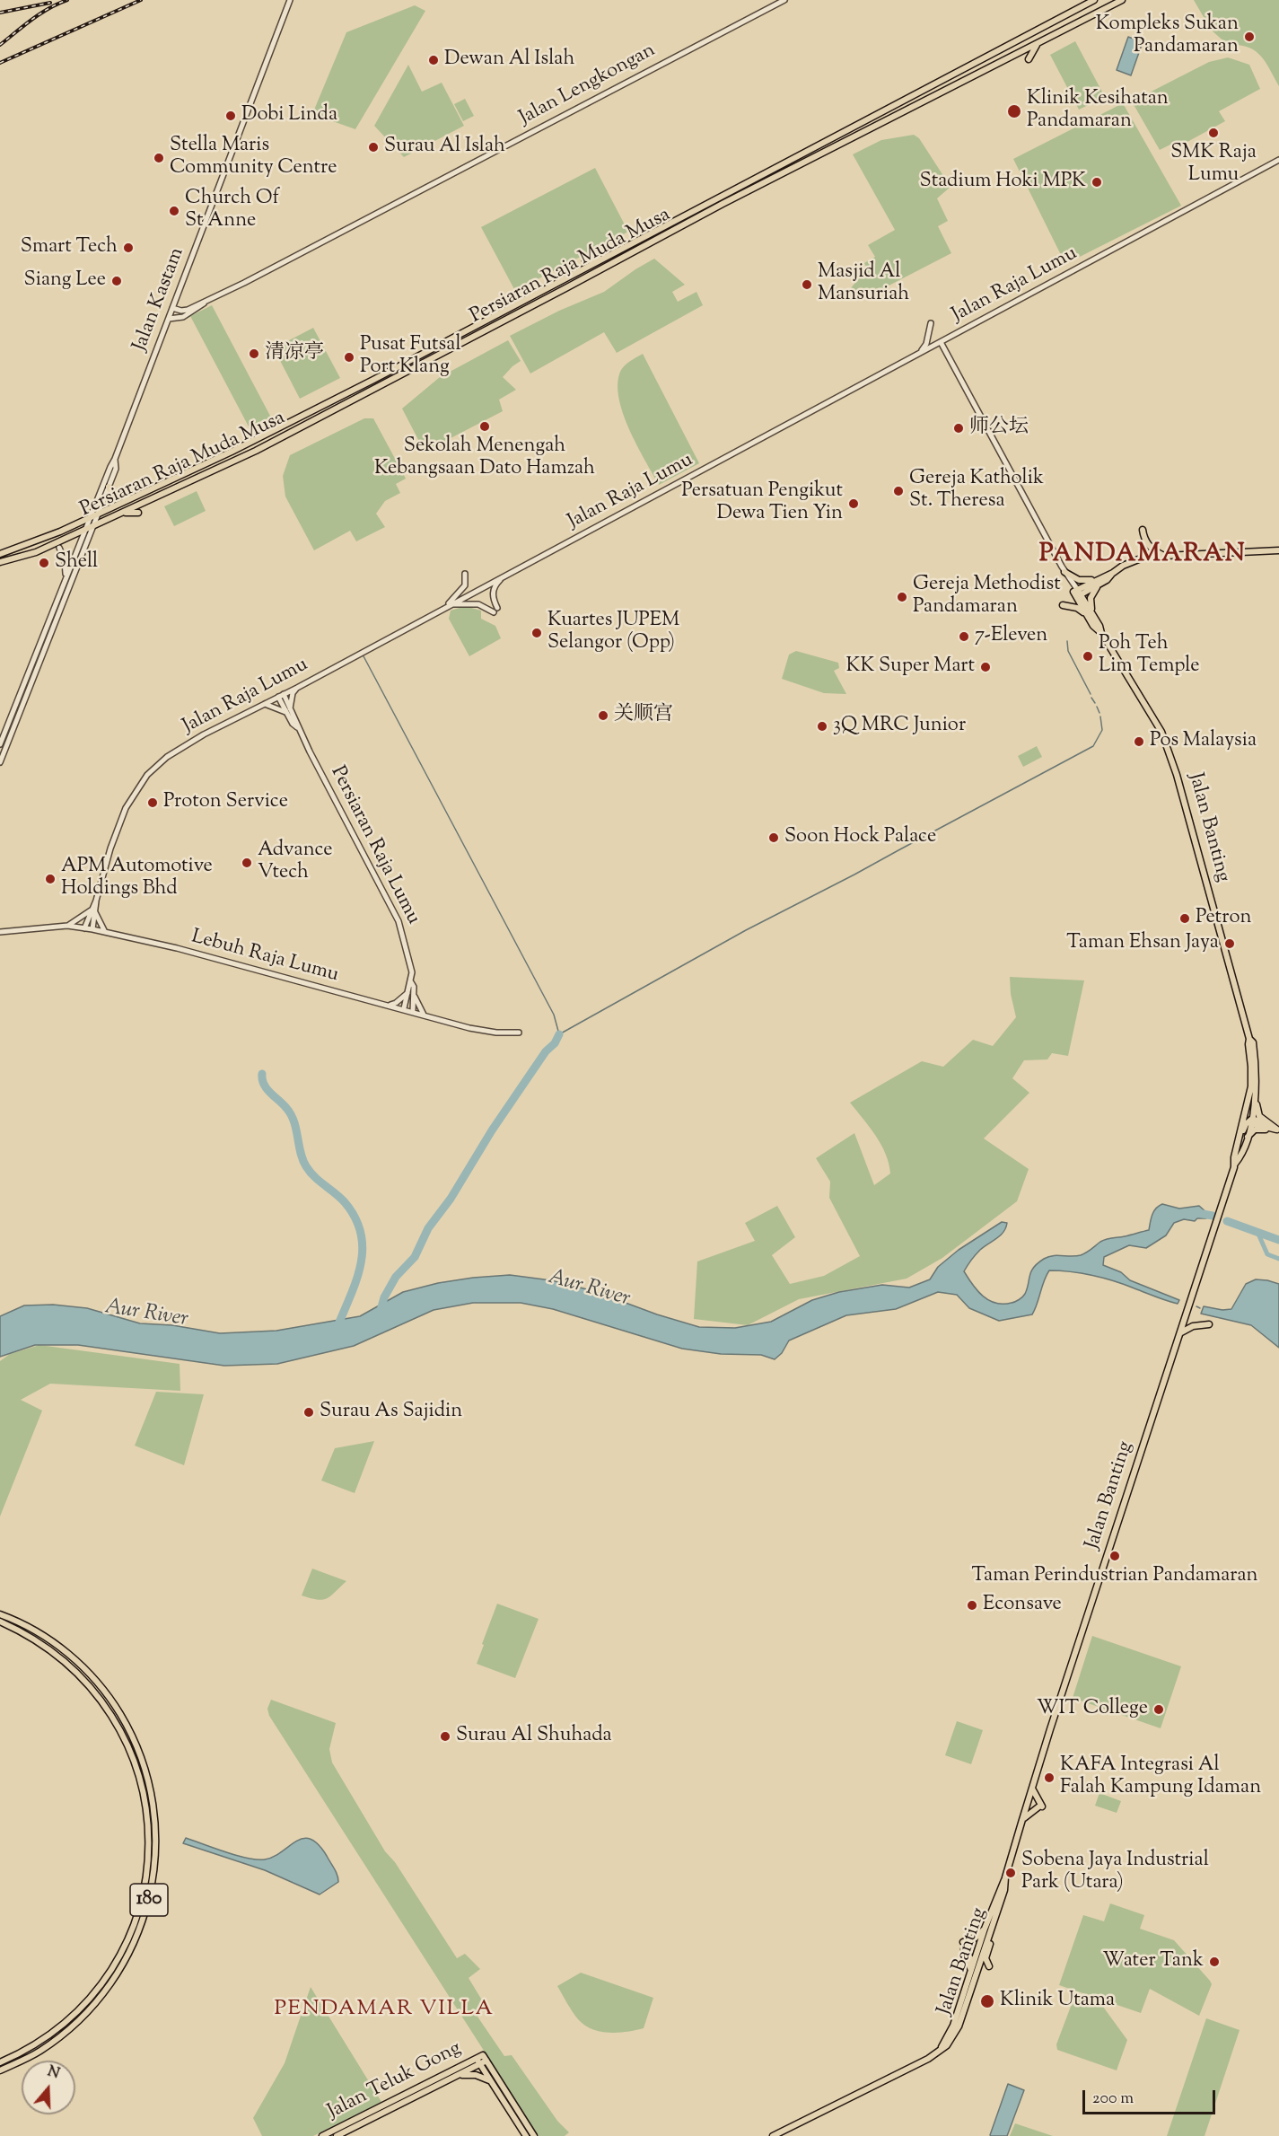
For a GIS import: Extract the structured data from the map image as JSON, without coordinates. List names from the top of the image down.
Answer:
{
  "streets": {
    "main road": [
      "Persiaran Raja Muda Musa",
      "Jalan Banting",
      "180",
      "Jalan Teluk Gong"
    ],
    "street": [
      "Jalan Lengkongan",
      "Jalan Raja Lumu",
      "Jalan Kastam",
      "Persiaran Raja Lumu",
      "Lebuh Raja Lumu"
    ]
  },
  "crossings": [
    ["Jalan Lengkongan", "Jalan Kastam"],
    ["Persiaran Raja Muda Musa", "Jalan Kastam"],
    ["Jalan Raja Lumu", "Persiaran Raja Lumu"]
  ],
  "districts": ["PANDAMARAN", "PENDAMAR VILLA"],
  "water": ["Aur River"],
  "places": [
    "Kompleks Sukan Pandamaran",
    "Dewan Al Islah",
    "Klinik Kesihatan Pandamaran",
    "Dobi Linda",
    "SMK Raja Lumu",
    "Surau Al Islah",
    "Stella Maris Community Centre",
    "Stadium Hoki MPK",
    "Church Of St Anne",
    "Smart Tech",
    "Siang Lee",
    "Masjid Al Mansuriah",
    "清凉亭",
    "Pusat Futsal Port Klang",
    "Sekolah Menengah Kebangsaan Dato Hamzah",
    "师公坛",
    "Gereja Katholik St. Theresa",
    "Persatuan Pengikut Dewa Tien Yin",
    "Shell",
    "Gereja Methodist Pandamaran",
    "Kuartes JUPEM Selangor (Opp)",
    "7-Eleven",
    "Poh Teh Lim Temple",
    "KK Super Mart",
    "关顺宫",
    "3Q MRC Junior",
    "Pos Malaysia",
    "Proton Service",
    "Soon Hock Palace",
    "Advance Vtech",
    "APM Automotive Holdings Bhd",
    "Petron",
    "Taman Ehsan Jaya",
    "Surau As Sajidin",
    "Taman Perindustrian Pandamaran",
    "Econsave",
    "WIT College",
    "Surau Al Shuhada",
    "KAFA Integrasi Al Falah Kampung Idaman",
    "Sobena Jaya Industrial Park (Utara)",
    "Water Tank",
    "Klinik Utama"
  ],
  "scale_bar": "200 m",
  "north": "top"
}
